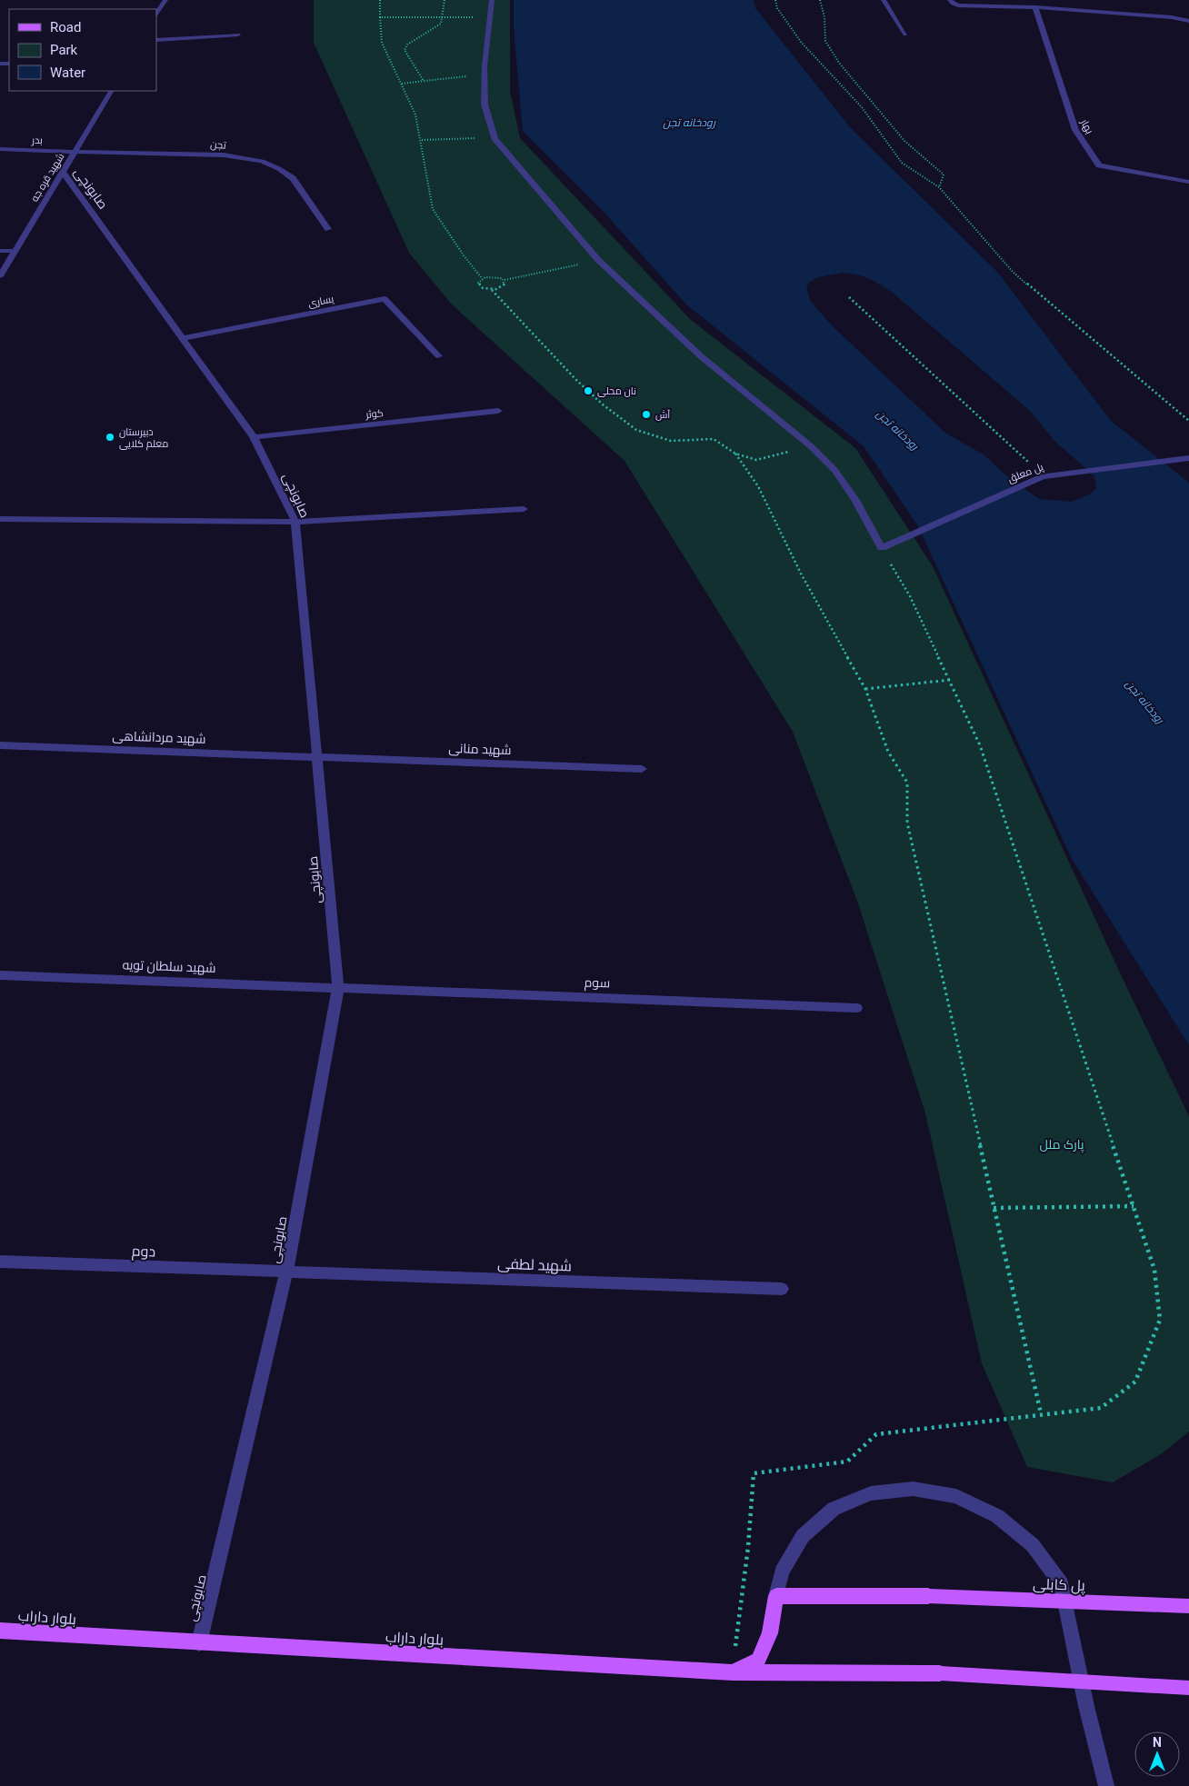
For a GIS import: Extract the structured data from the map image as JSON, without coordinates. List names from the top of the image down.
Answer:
{
  "streets": {
    "main road": ["پل کابلی", "بلوار داراب"],
    "street": [
      "بهار",
      "بدر",
      "تجن",
      "شهید قره جه",
      "صابونچی",
      "یساری",
      "کوثر",
      "پل معلق",
      "شهید مردانشاهی",
      "شهید منانی",
      "شهید سلطان تویه",
      "سوم",
      "دوم",
      "شهید لطفی"
    ]
  },
  "crossings": [
    ["بدر", "تجن"],
    ["بدر", "شهید قره جه"],
    ["تجن", "شهید قره جه"],
    ["شهید قره جه", "صابونچی"],
    ["صابونچی", "یساری"],
    ["صابونچی", "کوثر"],
    ["صابونچی", "شهید مردانشاهی"],
    ["صابونچی", "شهید منانی"],
    ["صابونچی", "شهید سلطان تویه"],
    ["صابونچی", "سوم"],
    ["صابونچی", "دوم"],
    ["صابونچی", "شهید لطفی"],
    ["صابونچی", "بلوار داراب"],
    ["شهید مردانشاهی", "شهید منانی"],
    ["شهید سلطان تویه", "سوم"],
    ["دوم", "شهید لطفی"],
    ["پل کابلی", "بلوار داراب"]
  ],
  "water": ["رودخانه تجن"],
  "parks": ["پارک ملل"],
  "places": ["نان محلی", "آش", "دبیرستان معلم کلایی"],
  "legend": ["Road", "Park", "Water"],
  "north": "top"
}
